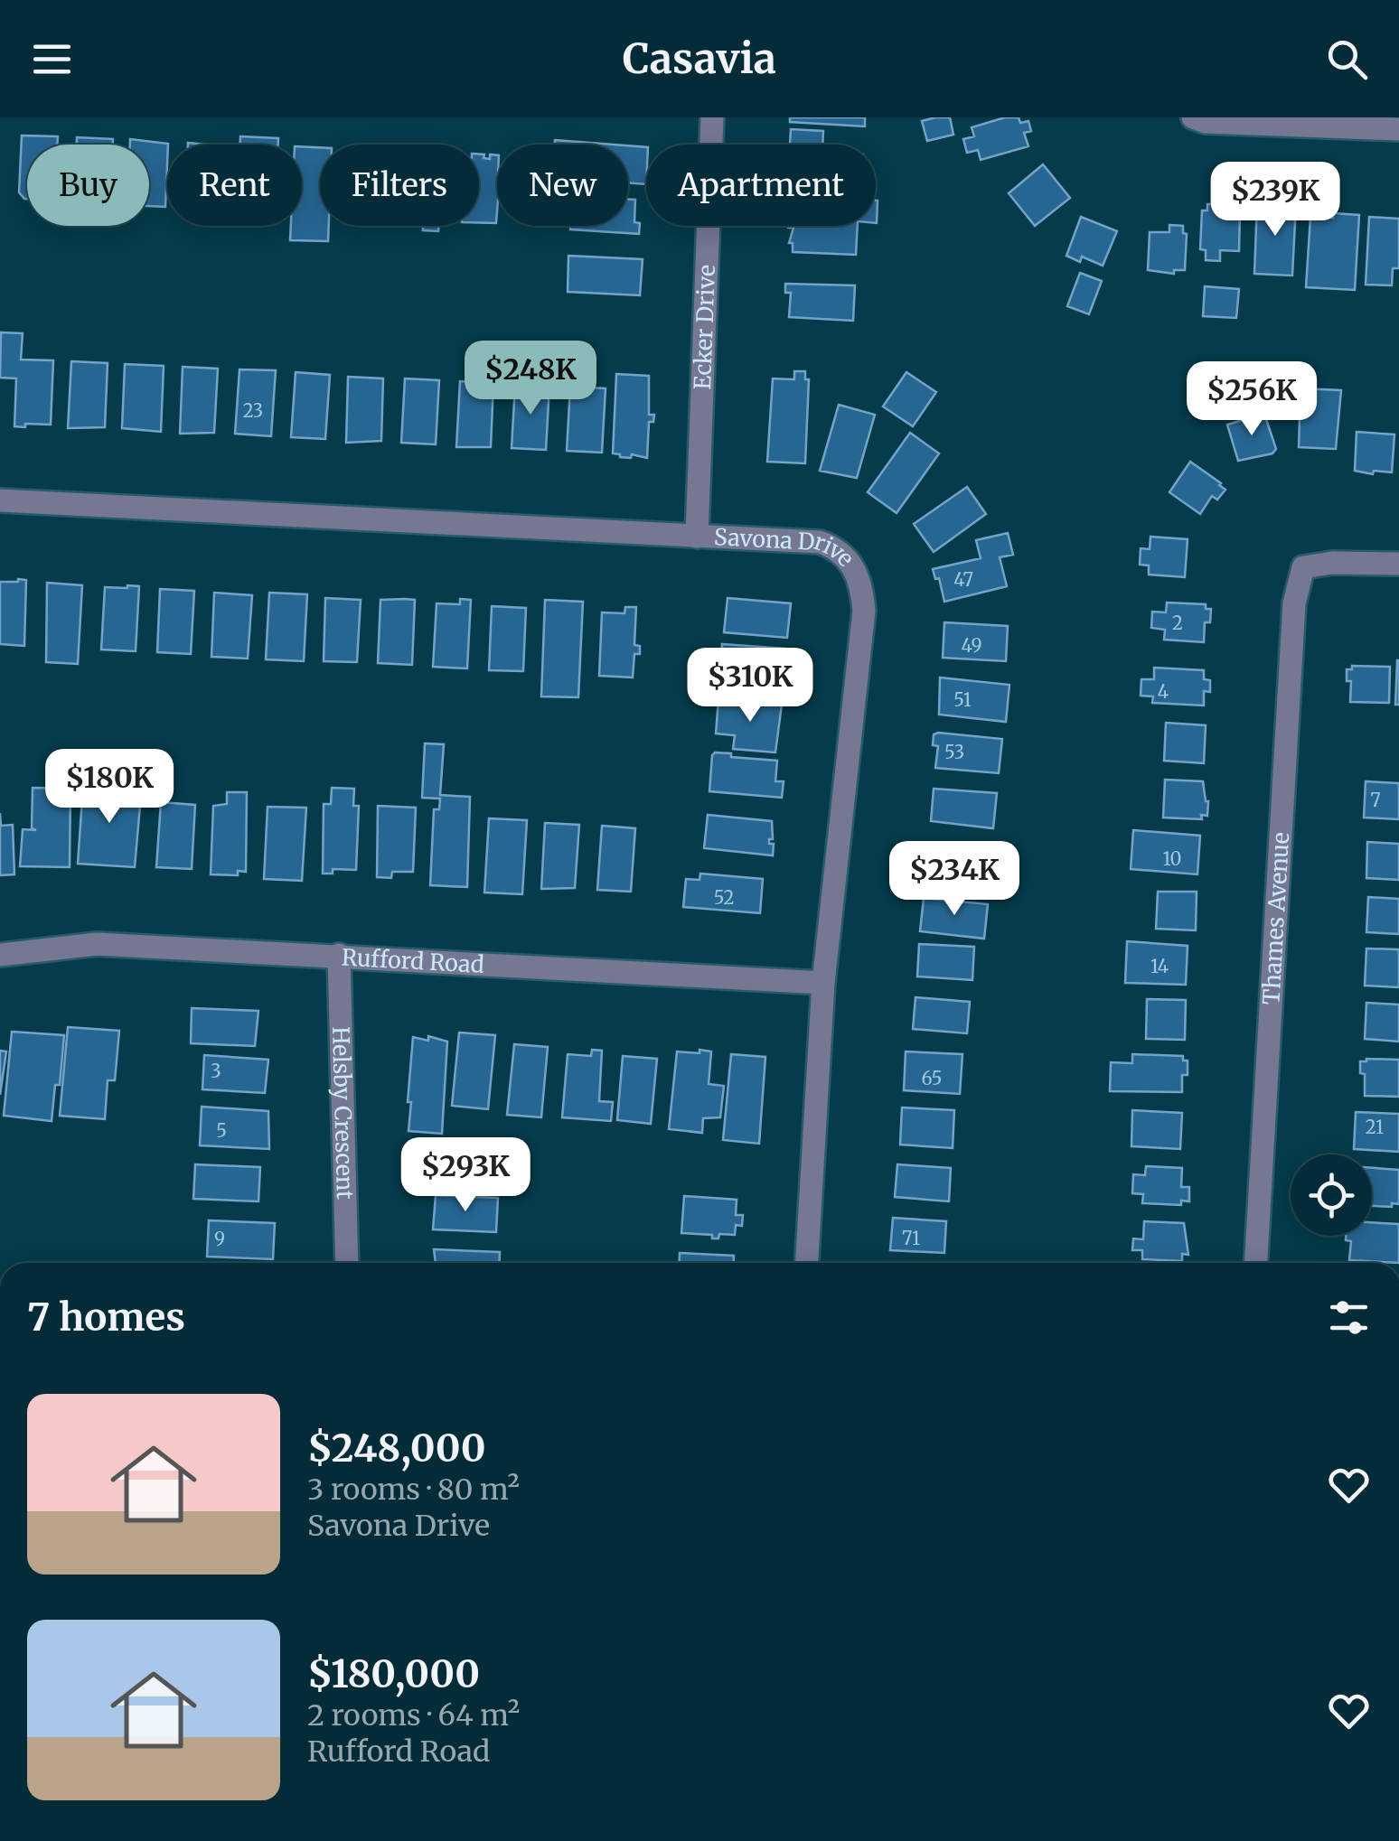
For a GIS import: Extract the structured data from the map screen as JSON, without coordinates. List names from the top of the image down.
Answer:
{
  "streets": {
    "street": [
      "Ecker Drive",
      "Savona Drive",
      "Thames Avenue",
      "Rufford Road",
      "Helsby Crescent"
    ]
  },
  "crossings": [
    ["Ecker Drive", "Savona Drive"],
    ["Savona Drive", "Rufford Road"],
    ["Rufford Road", "Helsby Crescent"]
  ],
  "house_numbers": [
    "23",
    "47",
    "2",
    "49",
    "4",
    "51",
    "53",
    "7",
    "10",
    "52",
    "14",
    "3",
    "65",
    "21",
    "5",
    "71",
    "9"
  ],
  "page": {
    "header": "Casavia",
    "chip": [
      "Buy",
      "Rent",
      "Filters",
      "New",
      "Apartment"
    ],
    "price": [
      "$239K",
      "$248K",
      "$256K",
      "$310K",
      "$180K",
      "$234K",
      "$293K"
    ],
    "heading": "7 homes",
    "list": [
      {
        "name": "$248,000",
        "note": "3 rooms · 80 m² · Savona Drive"
      },
      {
        "name": "$180,000",
        "note": "2 rooms · 64 m² · Rufford Road"
      }
    ]
  }
}
